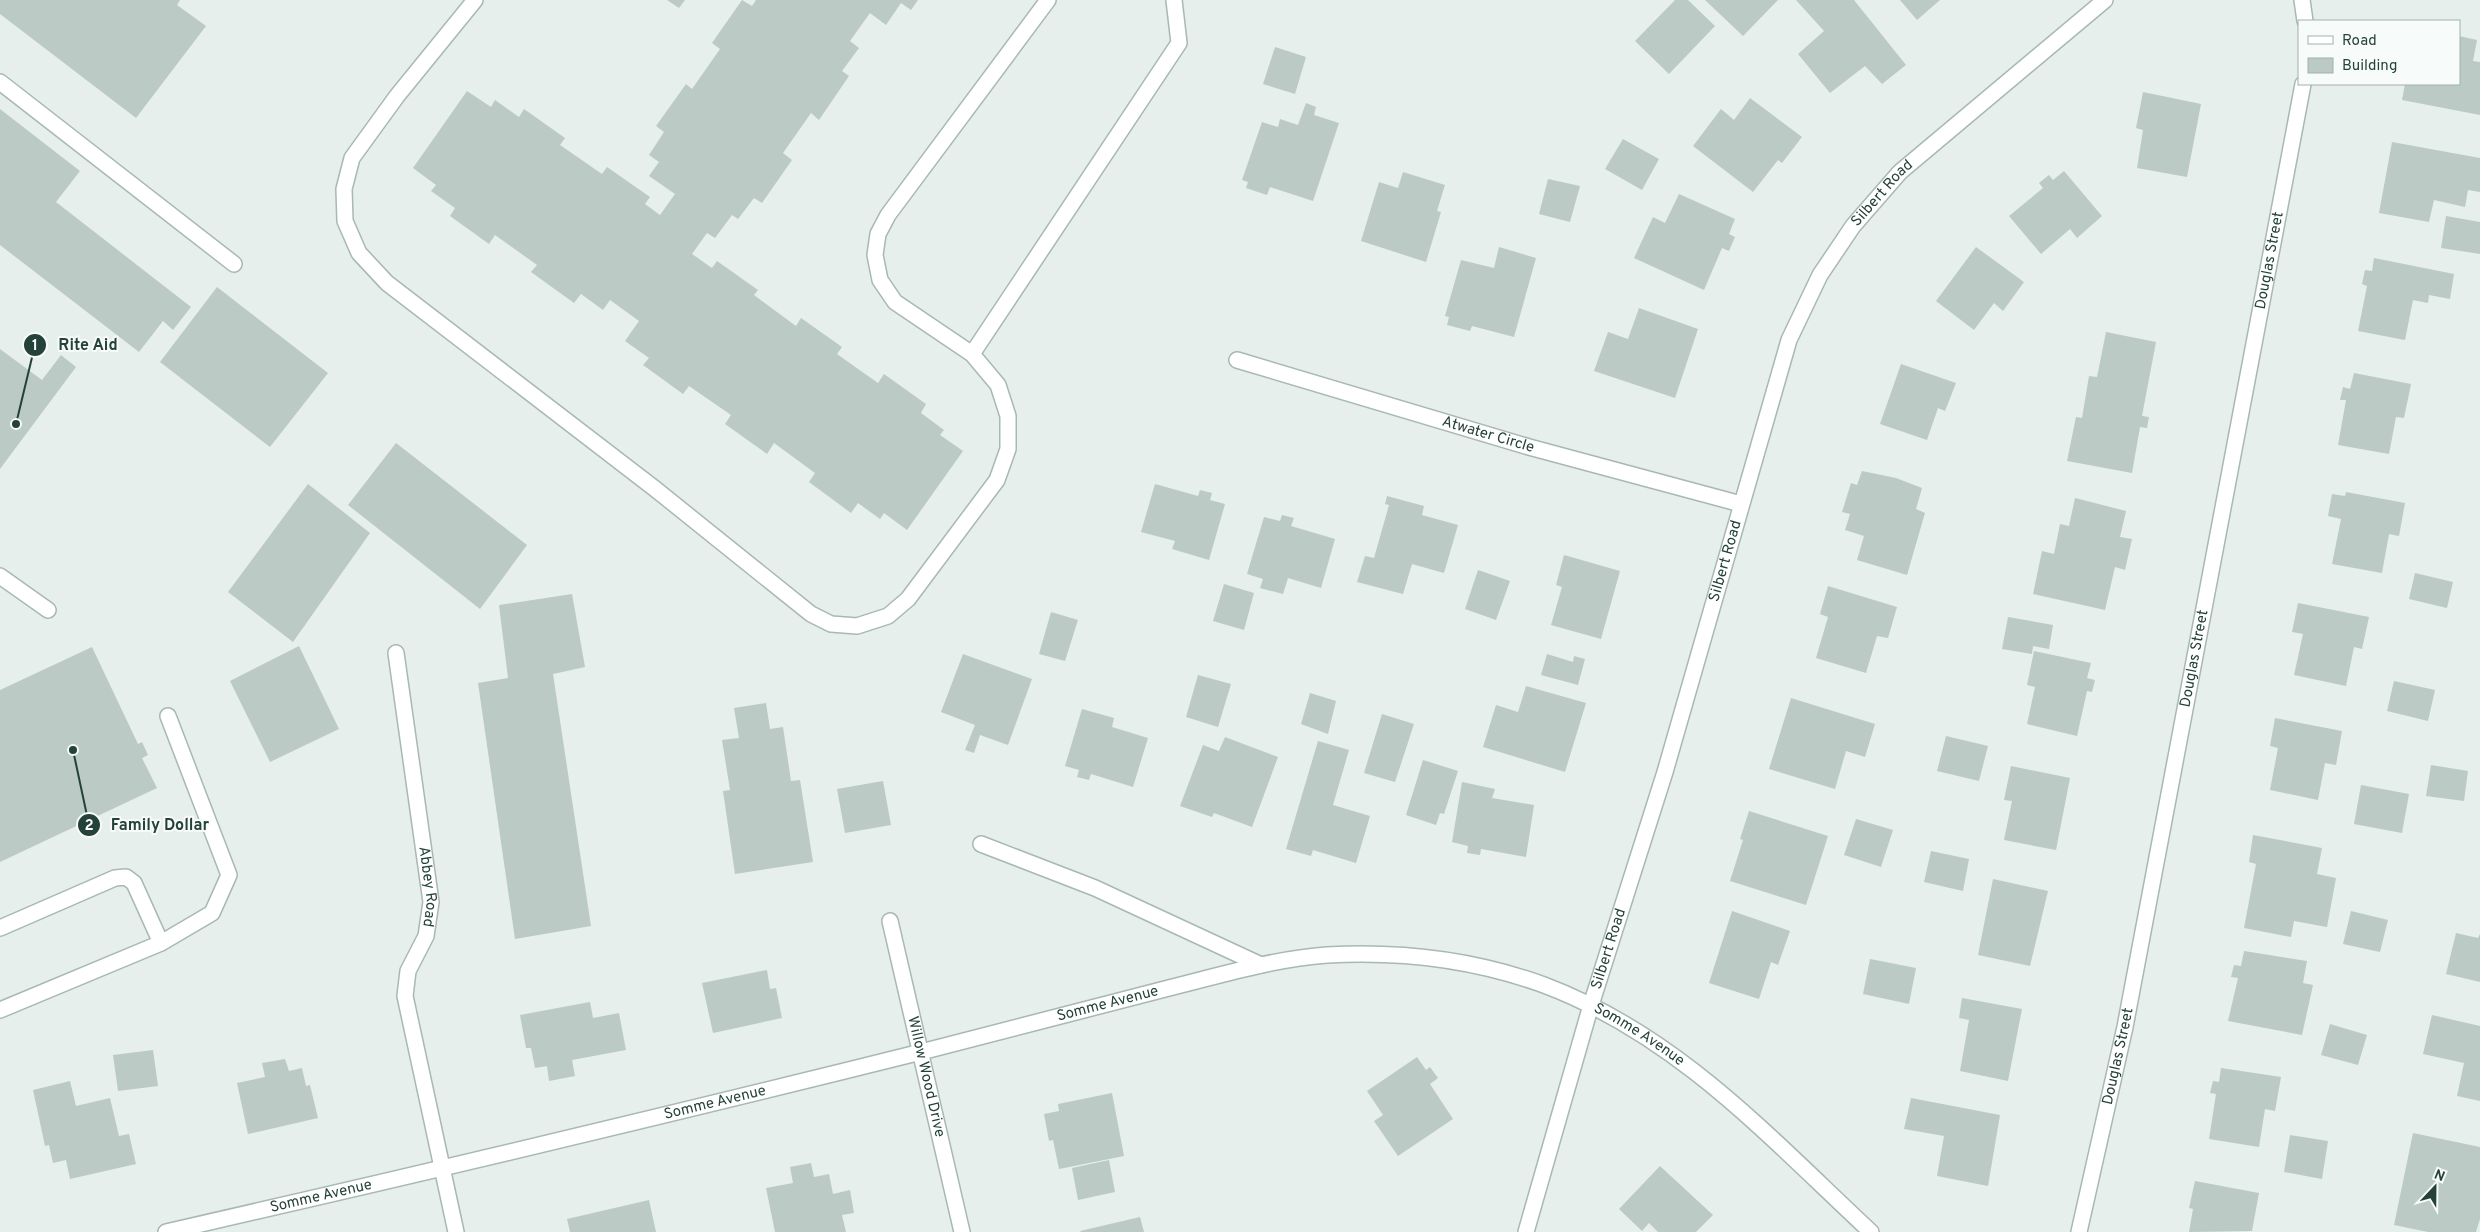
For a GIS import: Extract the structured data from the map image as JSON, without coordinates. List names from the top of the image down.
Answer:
{
  "streets": {
    "street": [
      "Silbert Road",
      "Douglas Street",
      "Atwater Circle",
      "Abbey Road",
      "Somme Avenue",
      "Willow Wood Drive"
    ]
  },
  "crossings": [
    ["Silbert Road", "Atwater Circle"],
    ["Silbert Road", "Somme Avenue"],
    ["Abbey Road", "Somme Avenue"],
    ["Somme Avenue", "Willow Wood Drive"]
  ],
  "places": ["Rite Aid", "Family Dollar"],
  "legend": ["Road", "Building"],
  "north": "top"
}
